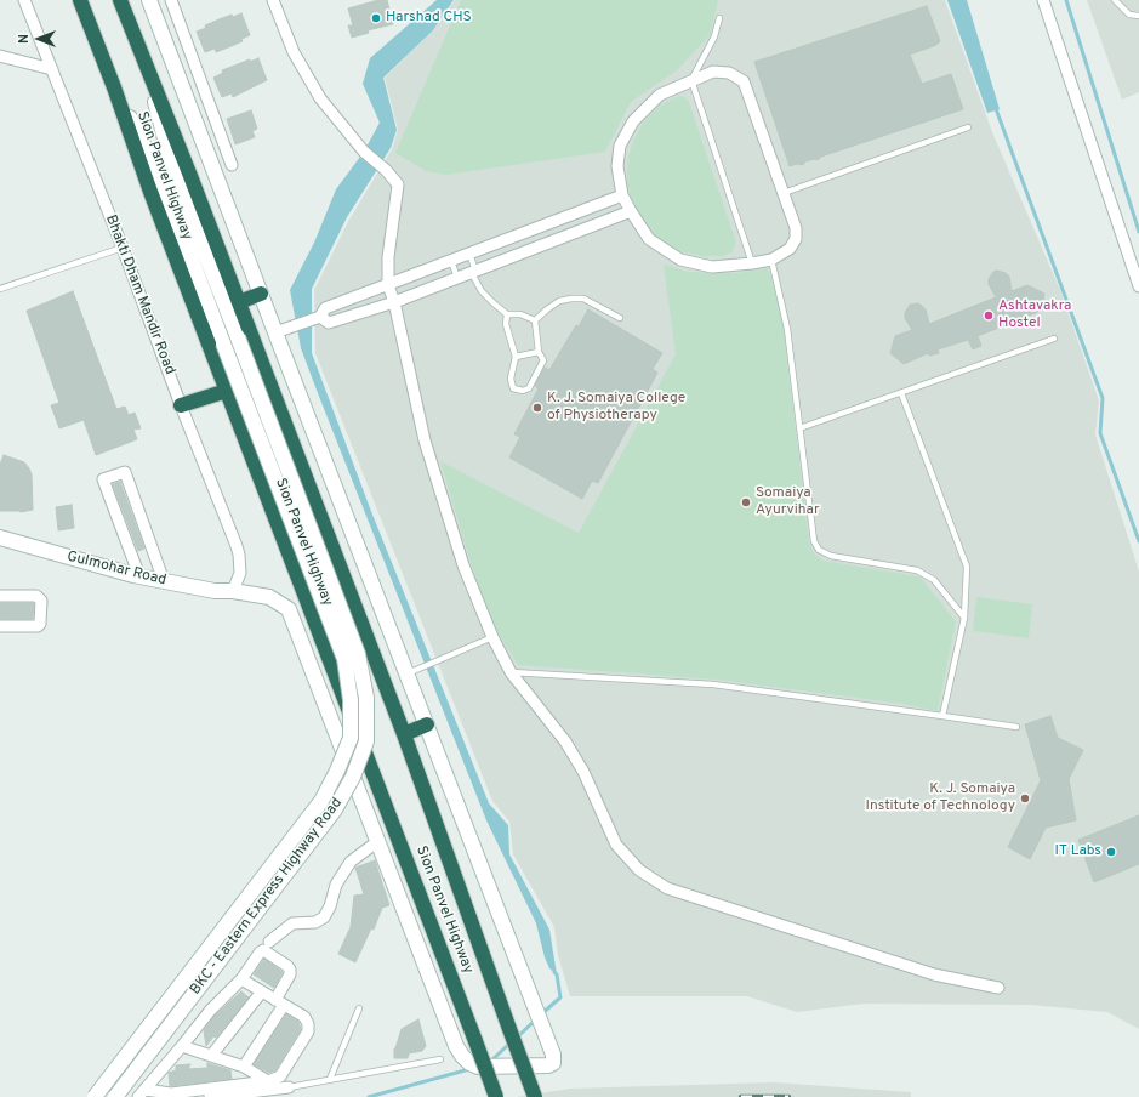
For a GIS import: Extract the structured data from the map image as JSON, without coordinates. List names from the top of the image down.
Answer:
{
  "streets": {
    "highway": ["Sion Panvel Highway"],
    "main road": ["Gulmohar Road", "BKC - Eastern Express Highway Road"],
    "street": ["Bhakti Dham Mandir Road"]
  },
  "crossings": [
    ["Sion Panvel Highway", "BKC - Eastern Express Highway Road"],
    ["Bhakti Dham Mandir Road", "Gulmohar Road"]
  ],
  "places": [
    "Harshad CHS",
    "Ashtavakra Hostel",
    "K. J. Somaiya College of Physiotherapy",
    "Somaiya Ayurvihar",
    "K. J. Somaiya Institute of Technology",
    "IT Labs"
  ],
  "north": "left"
}
